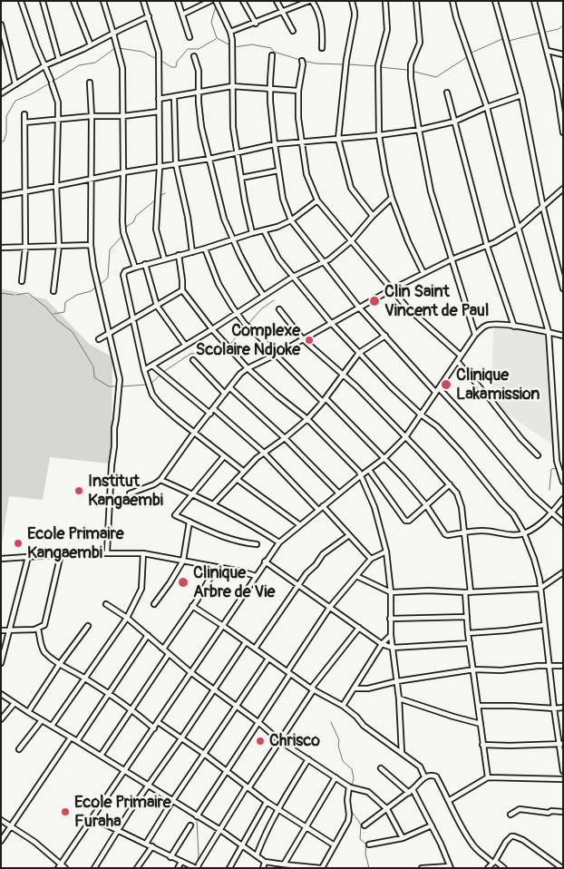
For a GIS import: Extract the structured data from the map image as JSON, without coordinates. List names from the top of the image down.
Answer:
{
  "places": [
    "Clin Saint Vincent de Paul",
    "Complexe Scolaire Ndjoke",
    "Clinique Lakamission",
    "Institut Kangaembi",
    "Ecole Primaire Kangaembi",
    "Clinique Arbre de Vie",
    "Chrisco",
    "Ecole Primaire Furaha"
  ]
}
